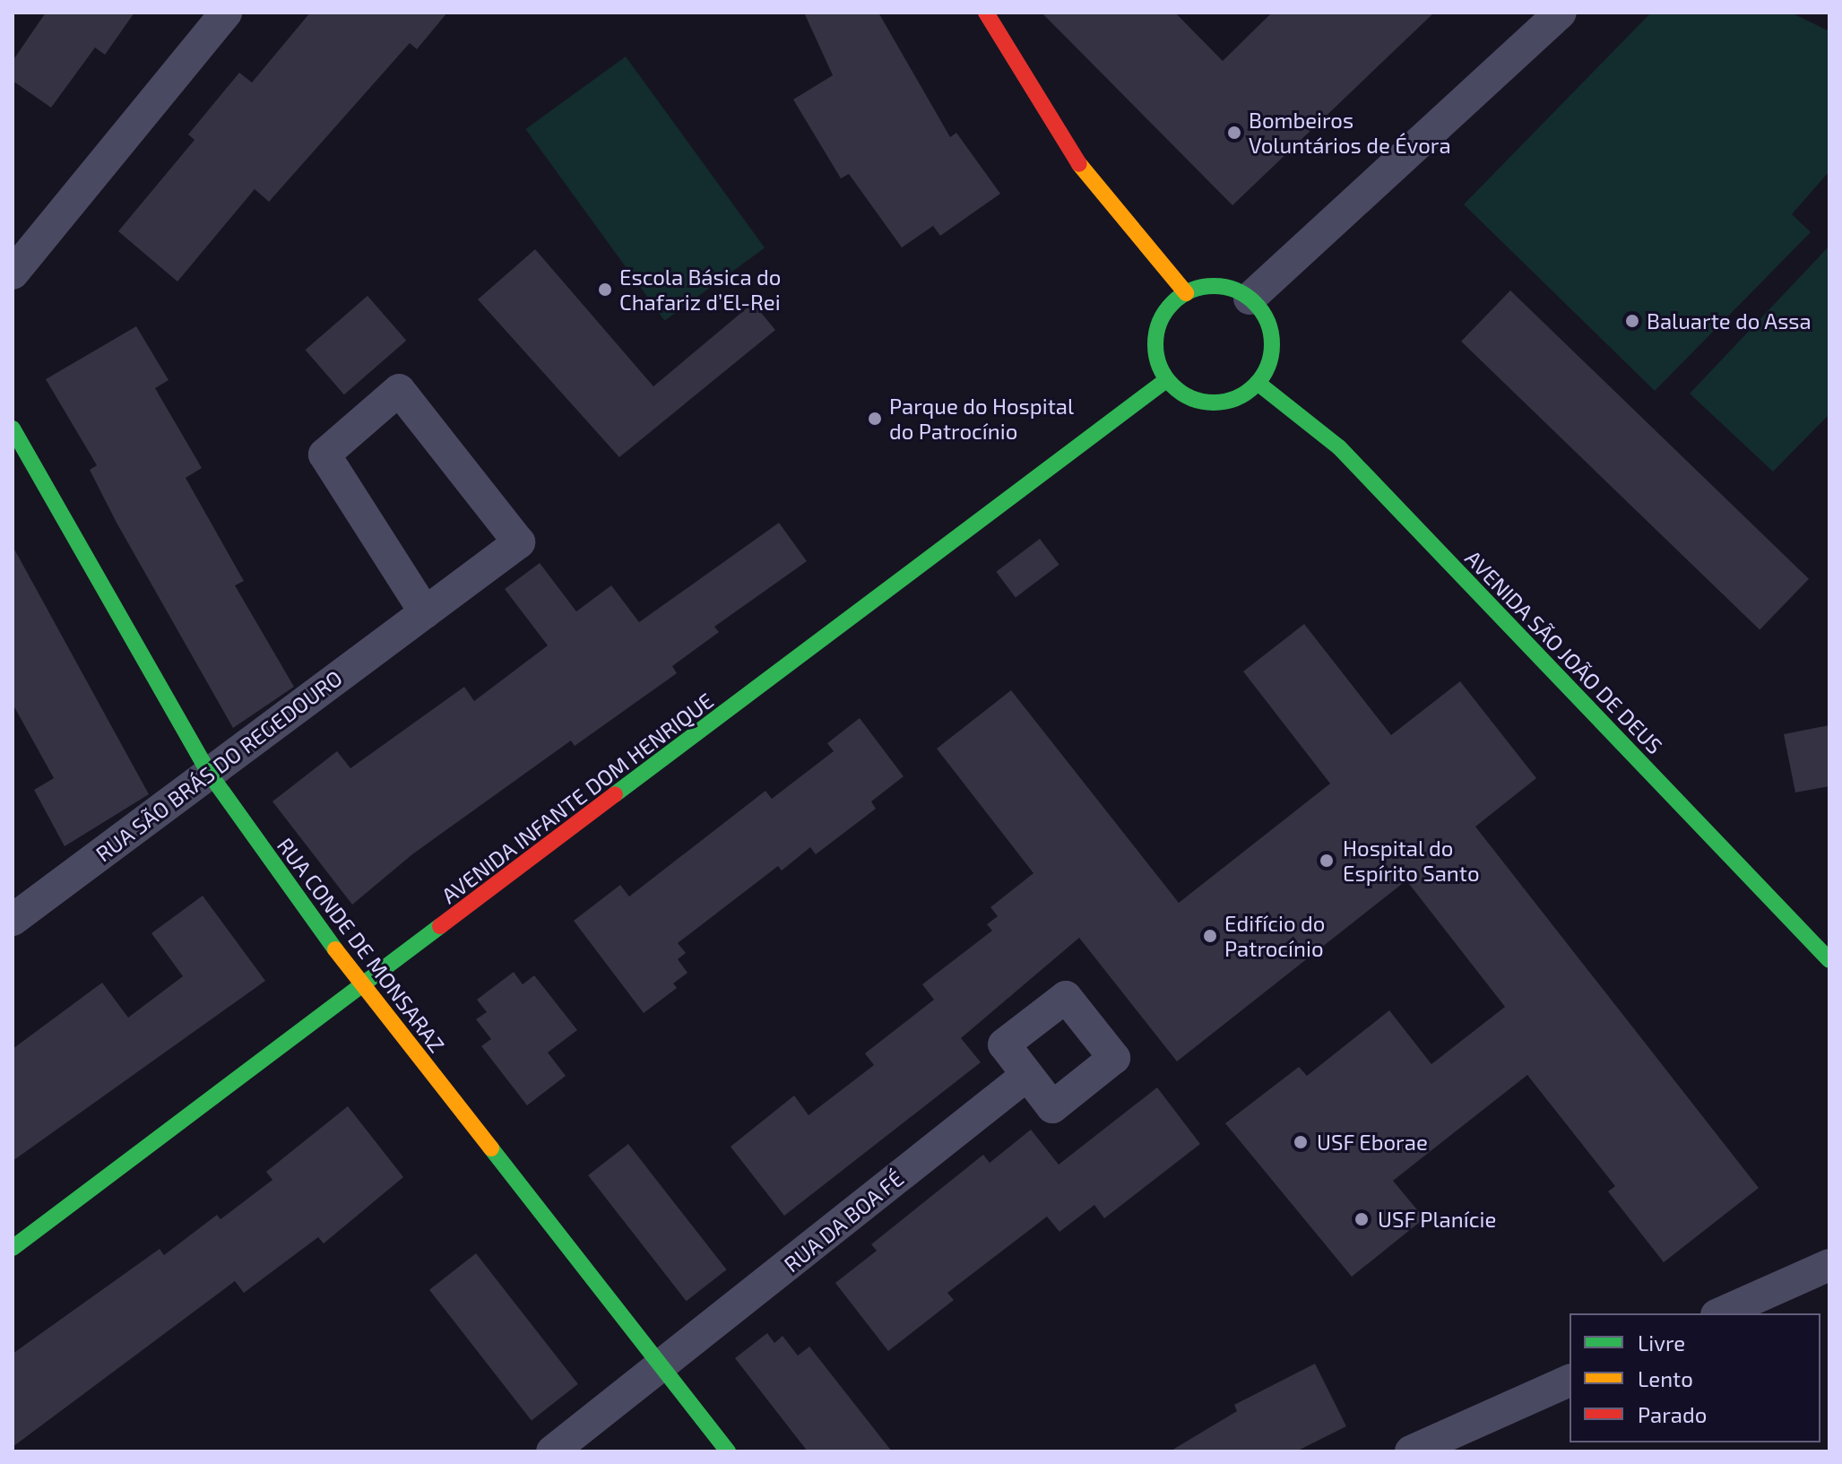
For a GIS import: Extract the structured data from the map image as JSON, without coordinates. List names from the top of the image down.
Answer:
{
  "streets": {
    "street": [
      "AVENIDA SÃO JOÃO DE DEUS",
      "RUA SÃO BRÁS DO REGEDOURO",
      "AVENIDA INFANTE DOM HENRIQUE",
      "RUA CONDE DE MONSARAZ",
      "RUA DA BOA FÉ"
    ]
  },
  "crossings": [
    ["AVENIDA SÃO JOÃO DE DEUS", "AVENIDA INFANTE DOM HENRIQUE"],
    ["RUA SÃO BRÁS DO REGEDOURO", "RUA CONDE DE MONSARAZ"],
    ["AVENIDA INFANTE DOM HENRIQUE", "RUA CONDE DE MONSARAZ"],
    ["RUA CONDE DE MONSARAZ", "RUA DA BOA FÉ"]
  ],
  "places": [
    "Bombeiros Voluntários de Évora",
    "Escola Básica do Chafariz d’El-Rei",
    "Baluarte do Assa",
    "Parque do Hospital do Patrocínio",
    "Hospital do Espírito Santo",
    "Edifício do Patrocínio",
    "USF Eborae",
    "USF Planície"
  ],
  "legend": ["Livre", "Lento", "Parado"]
}
